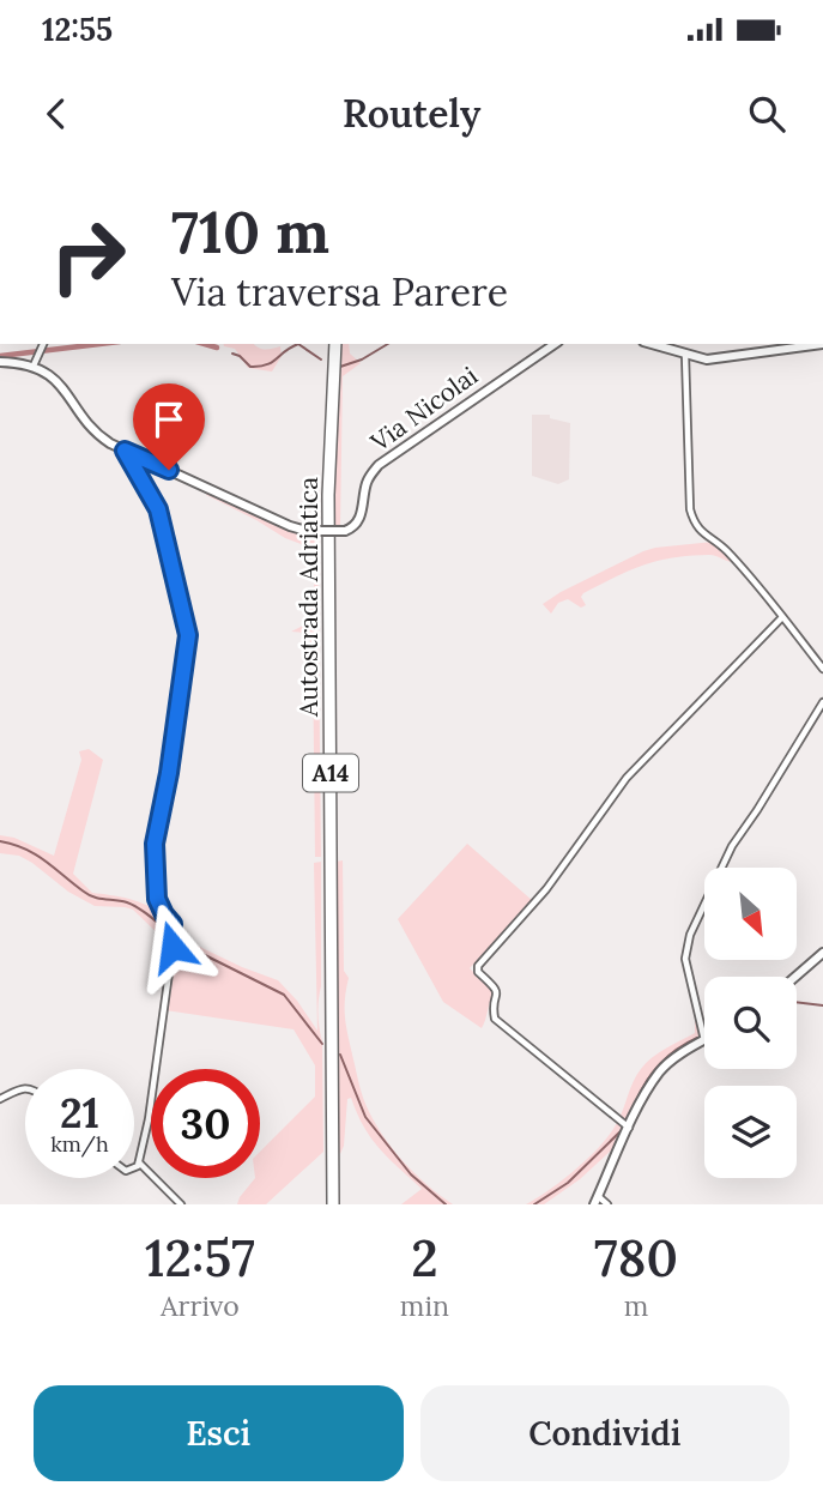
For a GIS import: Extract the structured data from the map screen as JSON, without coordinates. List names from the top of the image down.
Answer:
{
  "streets": {
    "highway": ["Autostrada Adriatica", "A14"],
    "street": ["Via Nicolai"]
  },
  "north": "bottom right",
  "page": {
    "status": "12:55",
    "header": "Routely",
    "turn": ["710 m", "Via traversa Parere"],
    "speed": "21 km/h",
    "limit": "30",
    "eta": [
      "12:57",
      "Arrivo",
      "2",
      "min",
      "780",
      "m"
    ],
    "buttons": ["Esci", "Condividi"]
  }
}
